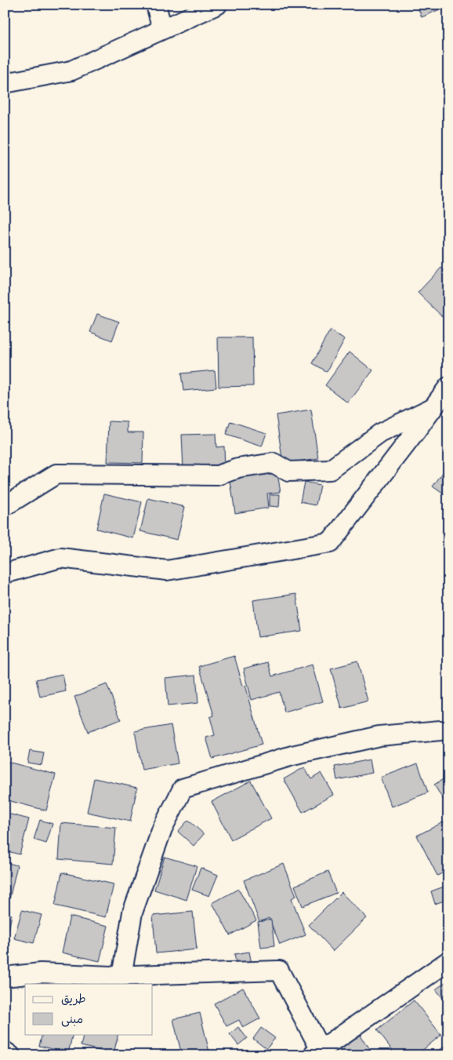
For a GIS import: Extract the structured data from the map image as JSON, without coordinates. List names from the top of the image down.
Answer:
{
  "legend": ["طريق", "مبنى"]
}
